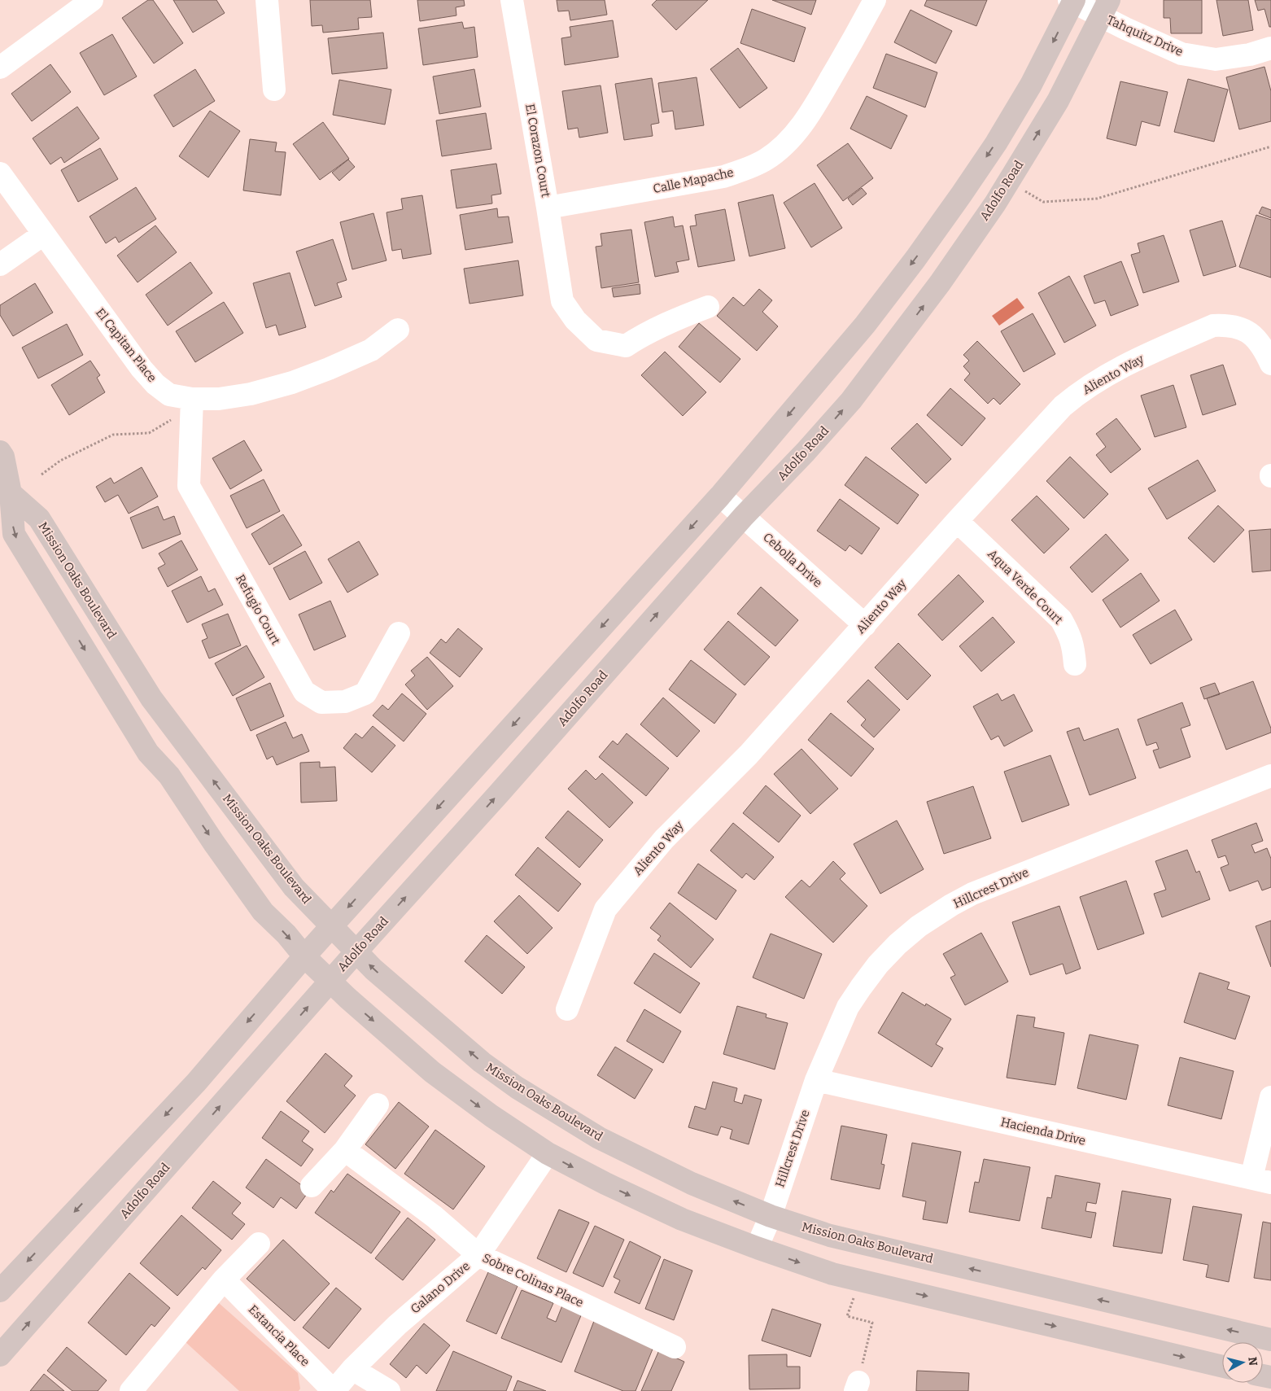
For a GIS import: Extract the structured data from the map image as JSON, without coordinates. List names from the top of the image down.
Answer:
{
  "streets": {
    "main road": ["Adolfo Road", "Mission Oaks Boulevard"],
    "street": [
      "Tahquitz Drive",
      "El Corazon Court",
      "Calle Mapache",
      "El Capitan Place",
      "Aliento Way",
      "Cebolla Drive",
      "Aqua Verde Court",
      "Refugio Court",
      "Hillcrest Drive",
      "Hacienda Drive",
      "Sobre Colinas Place",
      "Galano Drive",
      "Estancia Place"
    ]
  },
  "crossings": [
    ["Tahquitz Drive", "Adolfo Road"],
    ["El Corazon Court", "Calle Mapache"],
    ["Adolfo Road", "Cebolla Drive"],
    ["Adolfo Road", "Mission Oaks Boulevard"],
    ["El Capitan Place", "Refugio Court"],
    ["Aliento Way", "Cebolla Drive"],
    ["Aliento Way", "Aqua Verde Court"],
    ["Mission Oaks Boulevard", "Hillcrest Drive"],
    ["Hillcrest Drive", "Hacienda Drive"],
    ["Sobre Colinas Place", "Galano Drive"],
    ["Galano Drive", "Estancia Place"]
  ],
  "north": "right"
}
